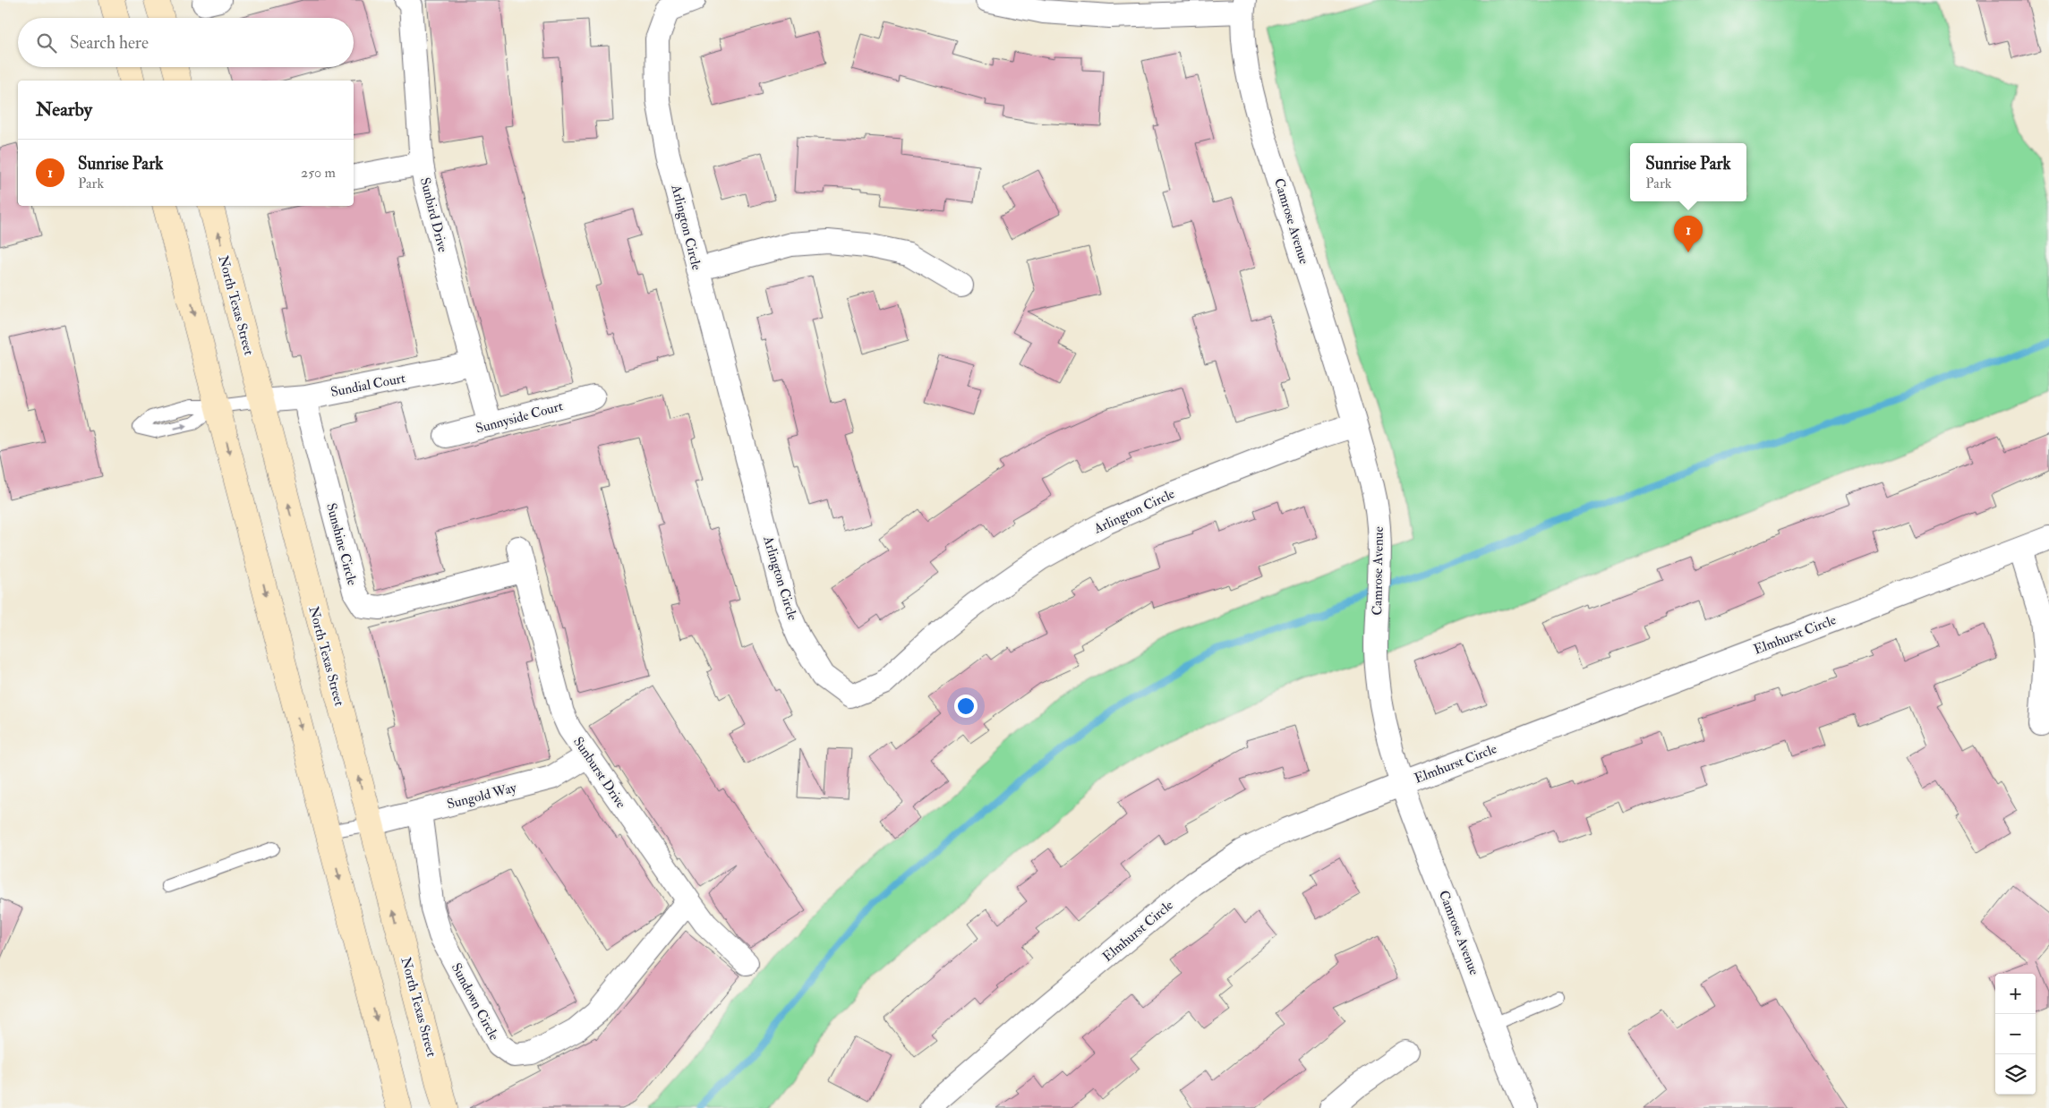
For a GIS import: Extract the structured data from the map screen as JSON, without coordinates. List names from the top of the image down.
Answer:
{
  "streets": {
    "main road": ["North Texas Street"],
    "street": [
      "Sunbird Drive",
      "Camrose Avenue",
      "Arlington Circle",
      "Sundial Court",
      "Sunnyside Court",
      "Sunshine Circle",
      "Elmhurst Circle",
      "Sunburst Drive",
      "Sungold Way",
      "Sundown Circle"
    ]
  },
  "crossings": [
    ["Sunbird Drive", "Sundial Court"],
    ["Sunbird Drive", "Sunnyside Court"],
    ["Camrose Avenue", "Arlington Circle"],
    ["Camrose Avenue", "Elmhurst Circle"],
    ["North Texas Street", "Sundial Court"],
    ["North Texas Street", "Sungold Way"],
    ["Sundial Court", "Sunshine Circle"],
    ["Sunshine Circle", "Sunburst Drive"],
    ["Sunburst Drive", "Sungold Way"],
    ["Sunburst Drive", "Sundown Circle"],
    ["Sungold Way", "Sundown Circle"]
  ],
  "page": {
    "search": "Search here",
    "heading": "Nearby",
    "list": [
      {
        "mark": "1",
        "name": "Sunrise Park",
        "note": "Park",
        "value": "250 m"
      }
    ],
    "popup": ["Sunrise Park", "Park"],
    "pins": "1",
    "map_buttons": ["+", "−"]
  }
}
